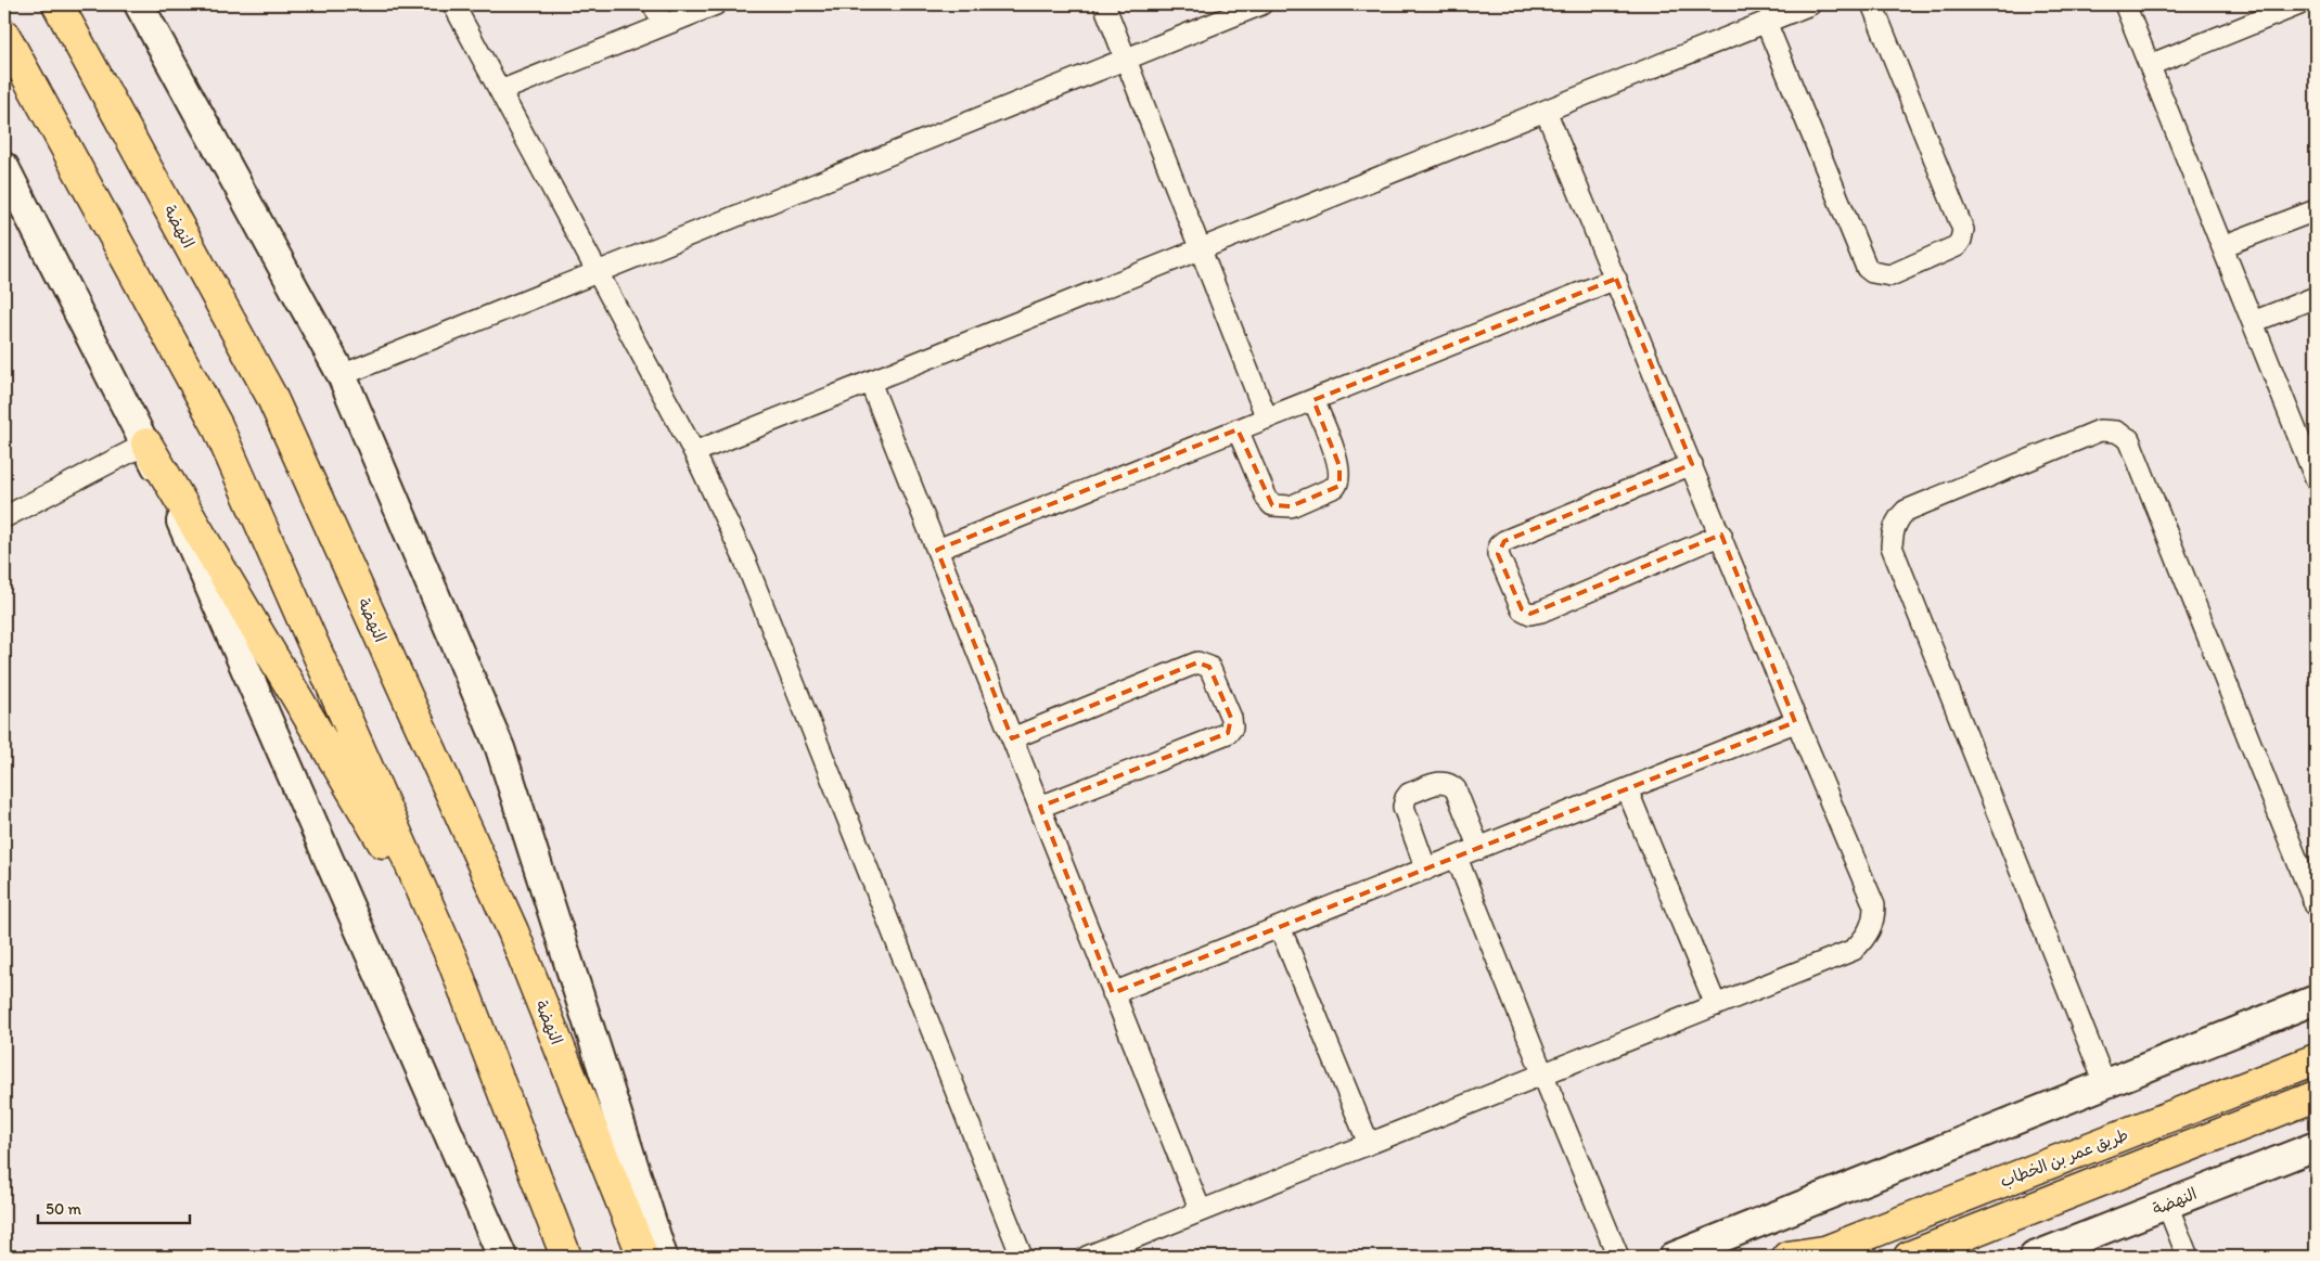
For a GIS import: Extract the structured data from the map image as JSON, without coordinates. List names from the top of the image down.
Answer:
{
  "streets": {
    "main road": ["النهضة", "طريق عمر بن الخطاب"]
  },
  "scale_bar": "50 m"
}
